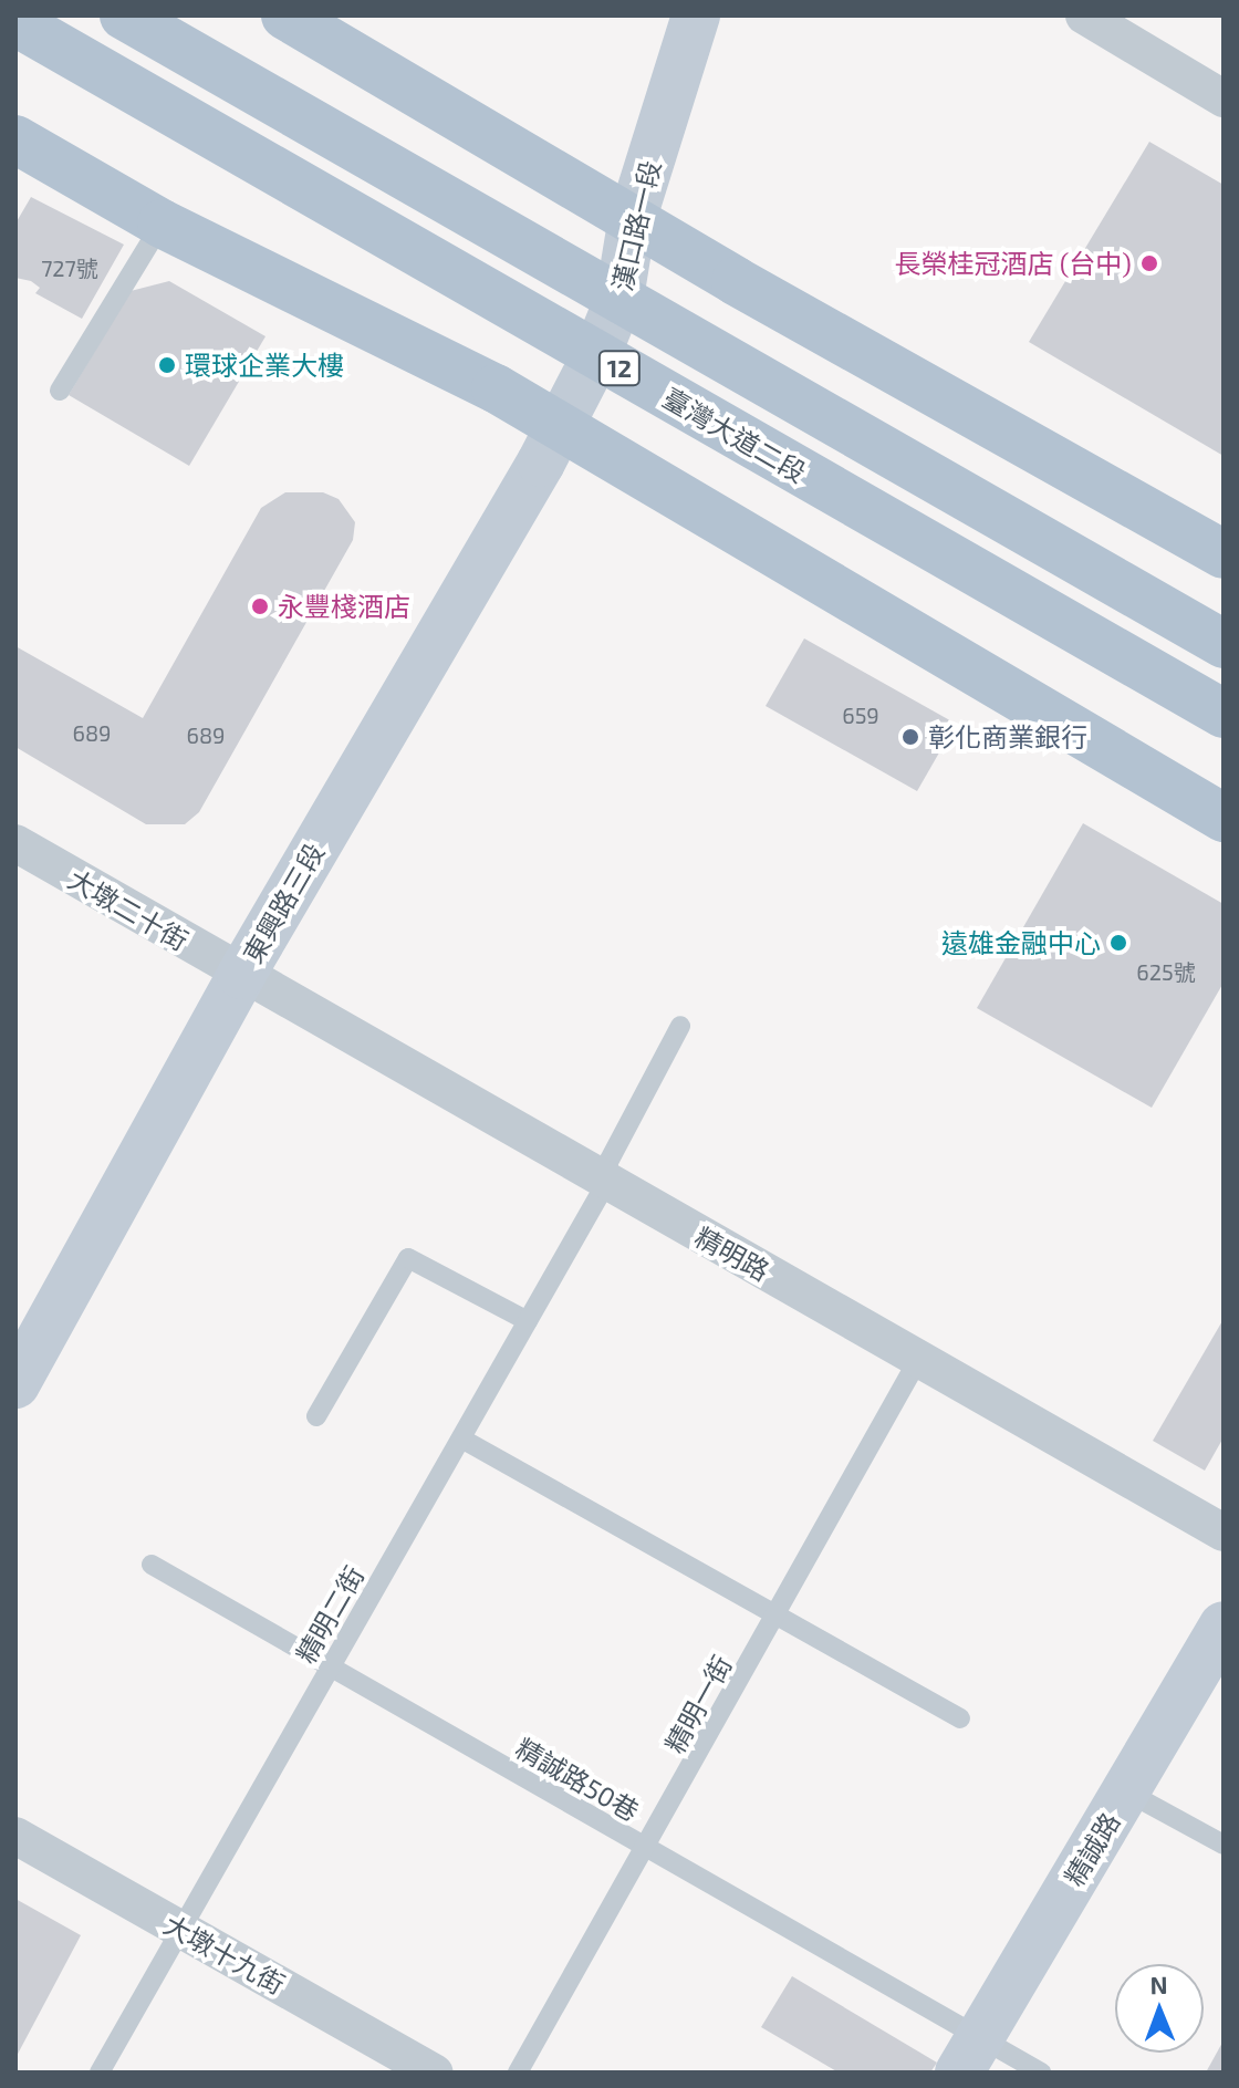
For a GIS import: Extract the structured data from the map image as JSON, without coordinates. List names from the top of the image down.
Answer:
{
  "streets": {
    "main road": ["12", "臺灣大道二段"],
    "street": [
      "漢口路一段",
      "東興路三段",
      "大墩二十街",
      "精明路",
      "精誠路",
      "大墩十九街"
    ],
    "lane": ["精明二街", "精明一街", "精誠路50巷"]
  },
  "crossings": [
    ["漢口路一段", "12"],
    ["漢口路一段", "臺灣大道二段"],
    ["漢口路一段", "東興路三段"],
    ["東興路三段", "大墩二十街"],
    ["東興路三段", "精明路"],
    ["大墩二十街", "精明路"],
    ["精明路", "精明二街"],
    ["精明路", "精明一街"],
    ["精明二街", "精誠路50巷"],
    ["精明二街", "大墩十九街"],
    ["精明一街", "精誠路50巷"],
    ["精誠路50巷", "精誠路"]
  ],
  "places": [
    "長榮桂冠酒店 (台中)",
    "環球企業大樓",
    "永豐棧酒店",
    "彰化商業銀行",
    "遠雄金融中心"
  ],
  "house_numbers": [
    "727號",
    "659",
    "689",
    "689",
    "625號"
  ],
  "north": "top"
}
